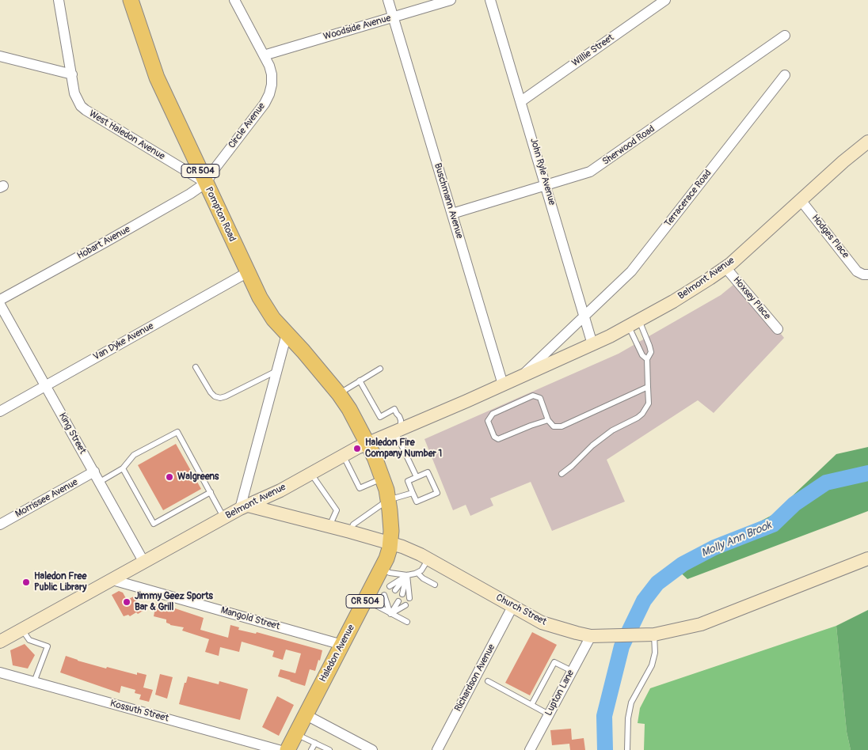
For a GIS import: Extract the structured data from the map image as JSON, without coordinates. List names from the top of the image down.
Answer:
{
  "streets": {
    "main road": [
      "CR 504",
      "Pompton Road",
      "Belmont Avenue",
      "Church Street",
      "Haledon Avenue"
    ],
    "street": [
      "Woodside Avenue",
      "Willie Street",
      "Circle Avenue",
      "West Haledon Avenue",
      "Sherwood Road",
      "John Ryle Avenue",
      "Terracerace Road",
      "Buschmann Avenue",
      "Hodges Place",
      "Hobart Avenue",
      "Hoxsey Place",
      "Van Dyke Avenue",
      "King Street",
      "Morrissee Avenue",
      "Mangold Street",
      "Richardson Avenue",
      "Lupton Lane",
      "Kossuth Street"
    ]
  },
  "crossings": [
    ["Woodside Avenue", "Circle Avenue"],
    ["Woodside Avenue", "Buschmann Avenue"],
    ["Willie Street", "John Ryle Avenue"],
    ["Circle Avenue", "West Haledon Avenue"],
    ["Circle Avenue", "Pompton Road"],
    ["Circle Avenue", "Hobart Avenue"],
    ["West Haledon Avenue", "Pompton Road"],
    ["West Haledon Avenue", "Hobart Avenue"],
    ["Sherwood Road", "John Ryle Avenue"],
    ["Sherwood Road", "Buschmann Avenue"],
    ["CR 504", "Pompton Road"],
    ["CR 504", "Belmont Avenue"],
    ["CR 504", "Haledon Avenue"],
    ["John Ryle Avenue", "Terracerace Road"],
    ["John Ryle Avenue", "Belmont Avenue"],
    ["Terracerace Road", "Belmont Avenue"],
    ["Buschmann Avenue", "Belmont Avenue"],
    ["Pompton Road", "Hobart Avenue"],
    ["Pompton Road", "Van Dyke Avenue"],
    ["Hodges Place", "Belmont Avenue"],
    ["Belmont Avenue", "Hoxsey Place"],
    ["Belmont Avenue", "King Street"],
    ["Belmont Avenue", "Church Street"],
    ["Belmont Avenue", "Mangold Street"],
    ["Belmont Avenue", "Haledon Avenue"],
    ["Van Dyke Avenue", "King Street"],
    ["King Street", "Morrissee Avenue"],
    ["Church Street", "Haledon Avenue"],
    ["Church Street", "Richardson Avenue"],
    ["Church Street", "Lupton Lane"],
    ["Mangold Street", "Haledon Avenue"]
  ],
  "water": ["Molly Ann Brook"],
  "places": [
    "Haledon Fire Company Number 1",
    "Walgreens",
    "Haledon Free Public Library",
    "Jimmy Geez Sports Bar & Grill"
  ]
}
